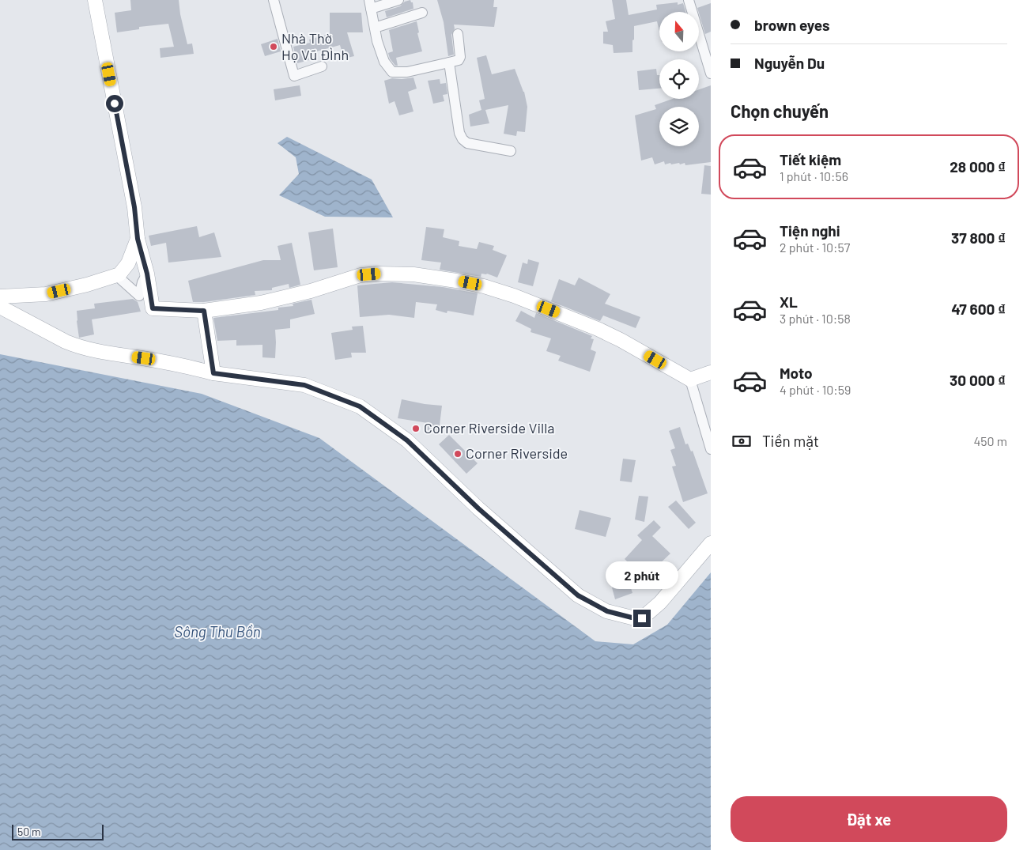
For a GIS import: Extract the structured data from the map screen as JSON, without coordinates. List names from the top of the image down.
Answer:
{
  "water": ["Sông Thu Bồn"],
  "places": ["Nhà Thờ Họ Vũ ĐÌnh", "Corner Riverside Villa", "Corner Riverside"],
  "scale_bar": "50 m",
  "north": "top",
  "page": {
    "banner": ["brown eyes", "Nguyễn Du"],
    "heading": "Chọn chuyến",
    "list": [
      {
        "name": "Tiết kiệm",
        "note": "1 phút · 10:56",
        "value": "28 000 ₫"
      },
      {
        "name": "Tiện nghi",
        "note": "2 phút · 10:57",
        "value": "37 800 ₫"
      },
      {
        "name": "XL",
        "note": "3 phút · 10:58",
        "value": "47 600 ₫"
      },
      {
        "name": "Moto",
        "note": "4 phút · 10:59",
        "value": "30 000 ₫"
      }
    ],
    "pay": ["Tiền mặt", "450 m"],
    "bubble": "2 phút",
    "buttons": "Đặt xe",
    "scale": "50 m"
  }
}
